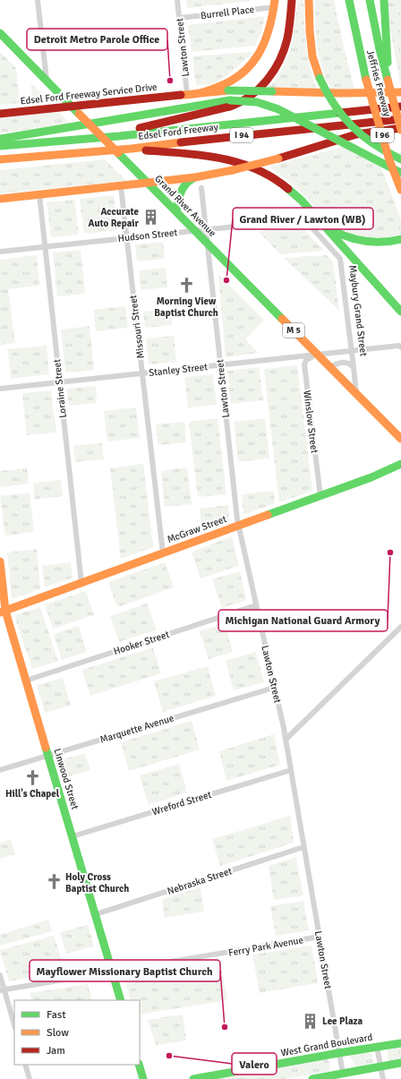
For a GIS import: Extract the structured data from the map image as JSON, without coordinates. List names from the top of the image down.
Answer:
{
  "streets": {
    "main road": [
      "Jeffries Freeway",
      "Edsel Ford Freeway Service Drive",
      "Edsel Ford Freeway",
      "I 94",
      "I 96",
      "Grand River Avenue",
      "M 5",
      "McGraw Street",
      "Linwood Street",
      "West Grand Boulevard"
    ],
    "street": [
      "Burrell Place",
      "Lawton Street",
      "Hudson Street",
      "Maybury Grand Street",
      "Missouri Street",
      "Stanley Street",
      "Loraine Street",
      "Winslow Street",
      "Hooker Street",
      "Marquette Avenue",
      "Wreford Street",
      "Nebraska Street",
      "Ferry Park Avenue"
    ]
  },
  "crossings": [
    ["Burrell Place", "Lawton Street"],
    ["Lawton Street", "Edsel Ford Freeway Service Drive"],
    ["Lawton Street", "Grand River Avenue"],
    ["Lawton Street", "Hudson Street"],
    ["Lawton Street", "Stanley Street"],
    ["Lawton Street", "McGraw Street"],
    ["Lawton Street", "Hooker Street"],
    ["Lawton Street", "Marquette Avenue"],
    ["Lawton Street", "Wreford Street"],
    ["Lawton Street", "Nebraska Street"],
    ["Lawton Street", "Ferry Park Avenue"],
    ["Lawton Street", "West Grand Boulevard"],
    ["Edsel Ford Freeway Service Drive", "Grand River Avenue"],
    ["Grand River Avenue", "Hudson Street"],
    ["Grand River Avenue", "Maybury Grand Street"],
    ["Grand River Avenue", "Stanley Street"],
    ["Grand River Avenue", "Winslow Street"],
    ["Hudson Street", "Maybury Grand Street"],
    ["Hudson Street", "Missouri Street"],
    ["Hudson Street", "Loraine Street"],
    ["Maybury Grand Street", "Stanley Street"],
    ["Missouri Street", "Stanley Street"],
    ["Missouri Street", "McGraw Street"],
    ["Stanley Street", "Loraine Street"],
    ["Stanley Street", "Winslow Street"],
    ["Loraine Street", "McGraw Street"],
    ["Winslow Street", "McGraw Street"],
    ["McGraw Street", "Linwood Street"],
    ["Hooker Street", "Linwood Street"],
    ["Marquette Avenue", "Linwood Street"],
    ["Linwood Street", "Wreford Street"],
    ["Linwood Street", "Nebraska Street"],
    ["Linwood Street", "Ferry Park Avenue"]
  ],
  "places": {
    "other": [
      "Detroit Metro Parole Office",
      "Grand River / Lawton (WB)",
      "Michigan National Guard Armory",
      "Mayflower Missionary Baptist Church",
      "Valero"
    ],
    "building": ["Accurate Auto Repair", "Lee Plaza"],
    "church": ["Morning View Baptist Church", "Hill's Chapel", "Holy Cross Baptist Church"]
  },
  "legend": ["Fast", "Slow", "Jam"]
}
